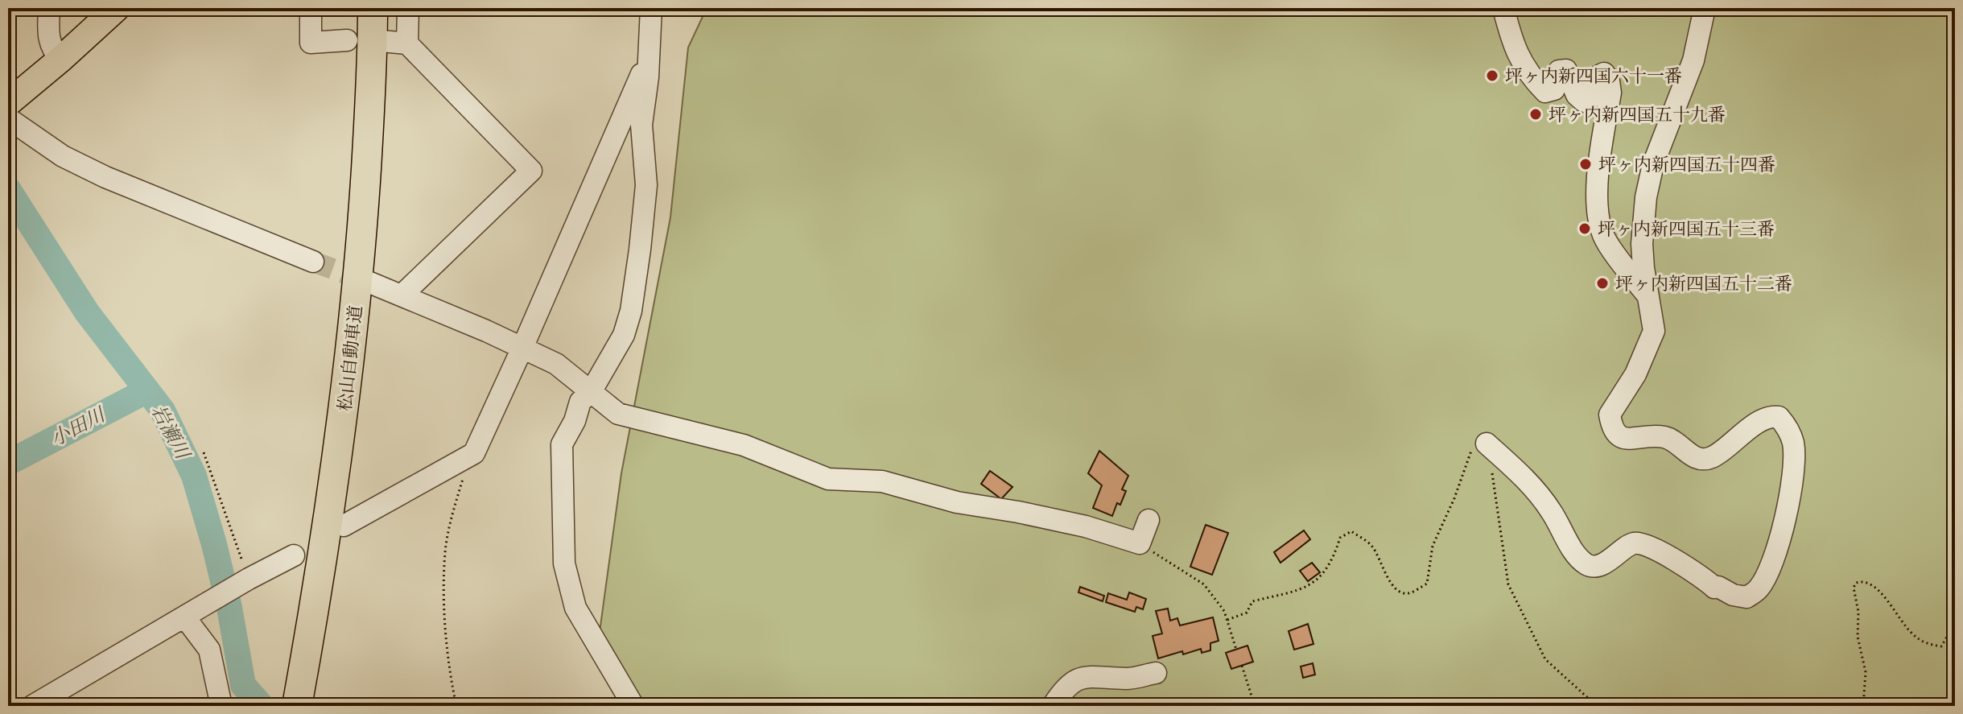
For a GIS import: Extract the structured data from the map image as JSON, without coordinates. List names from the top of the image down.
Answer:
{
  "streets": {
    "highway": ["松山自動車道"]
  },
  "water": ["小田川", "岩瀬川"],
  "places": [
    "坪ヶ内新四国六十一番",
    "坪ヶ内新四国五十九番",
    "坪ヶ内新四国五十四番",
    "坪ヶ内新四国五十三番",
    "坪ヶ内新四国五十二番"
  ]
}
